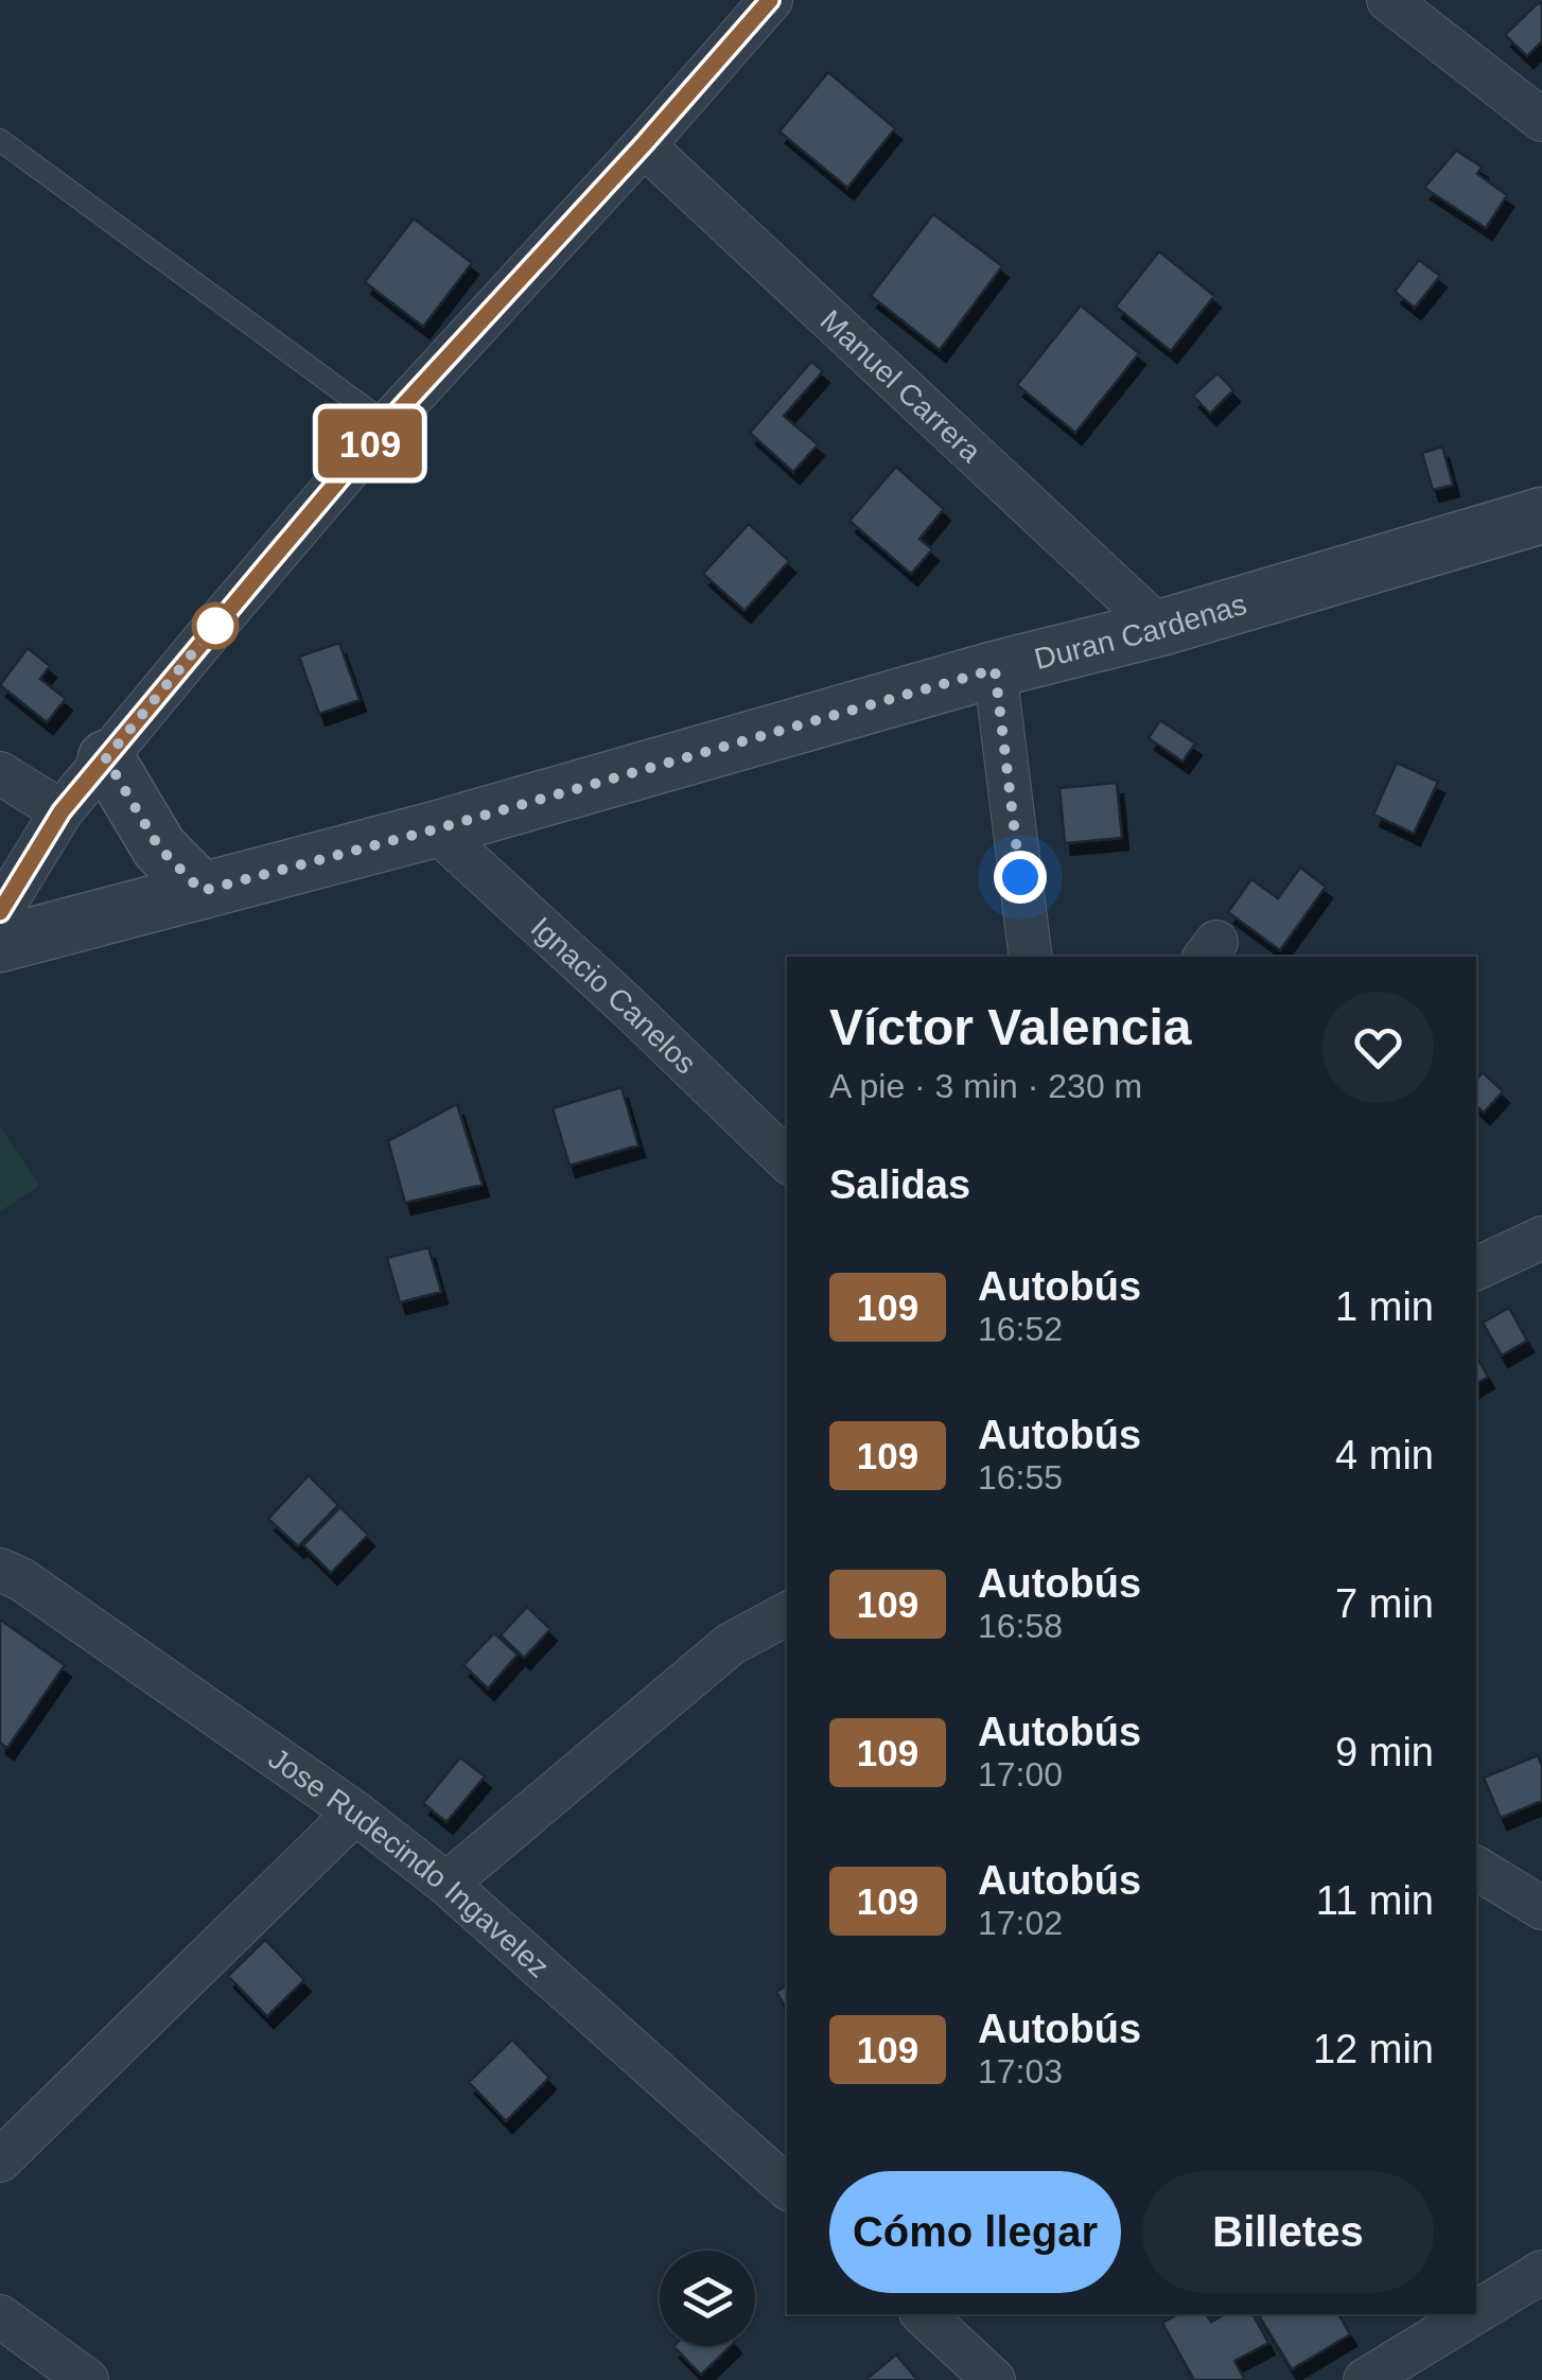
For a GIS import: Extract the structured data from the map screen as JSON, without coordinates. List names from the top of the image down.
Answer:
{
  "streets": {
    "street": [
      "Manuel Carrera",
      "Duran Cardenas",
      "Ignacio Canelos",
      "Jose Rudecindo Ingavelez"
    ]
  },
  "crossings": [
    ["Manuel Carrera", "Duran Cardenas"],
    ["Duran Cardenas", "Ignacio Canelos"]
  ],
  "lines": ["bus line 109"],
  "page": {
    "on_map": "109",
    "heading": [
      ["Víctor Valencia", "A pie · 3 min · 230 m"],
      "Salidas"
    ],
    "list": [
      {
        "mark": "109",
        "name": "Autobús",
        "note": "16:52",
        "value": "1 min"
      },
      {
        "mark": "109",
        "name": "Autobús",
        "note": "16:55",
        "value": "4 min"
      },
      {
        "mark": "109",
        "name": "Autobús",
        "note": "16:58",
        "value": "7 min"
      },
      {
        "mark": "109",
        "name": "Autobús",
        "note": "17:00",
        "value": "9 min"
      },
      {
        "mark": "109",
        "name": "Autobús",
        "note": "17:02",
        "value": "11 min"
      },
      {
        "mark": "109",
        "name": "Autobús",
        "note": "17:03",
        "value": "12 min"
      }
    ],
    "buttons": ["Cómo llegar", "Billetes"]
  }
}
